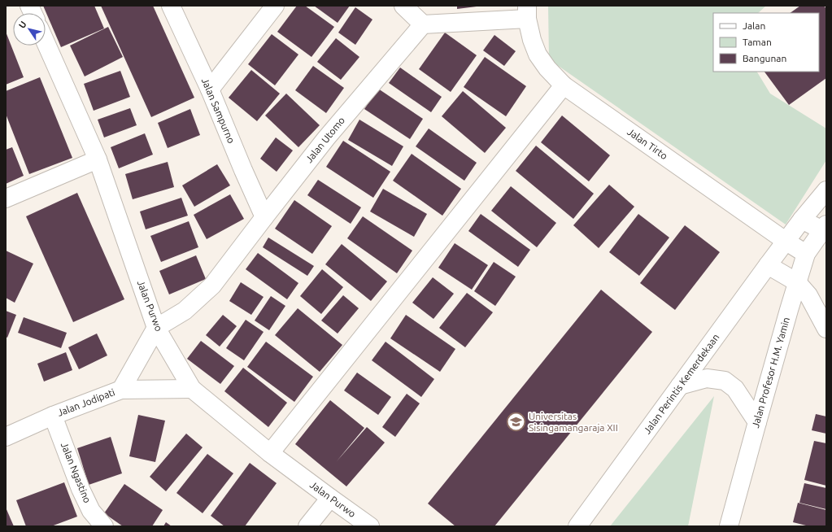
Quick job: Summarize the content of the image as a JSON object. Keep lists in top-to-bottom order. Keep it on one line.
{"streets":{"street":["Jalan Sampurno","Jalan Utomo","Jalan Tirto","Jalan Purwo","Jalan Profesor H.M. Yamin","Jalan Perintis Kemerdekaan","Jalan Jodipati","Jalan Ngastino"]},"crossings":[["Jalan Sampurno","Jalan Utomo"],["Jalan Utomo","Jalan Purwo"],["Jalan Tirto","Jalan Profesor H.M. Yamin"],["Jalan Tirto","Jalan Perintis Kemerdekaan"],["Jalan Purwo","Jalan Jodipati"],["Jalan Jodipati","Jalan Ngastino"]],"places":{"school or university":["Universitas Sisingamangaraja XII"]},"legend":["Jalan","Taman","Bangunan"],"north":"top left"}
